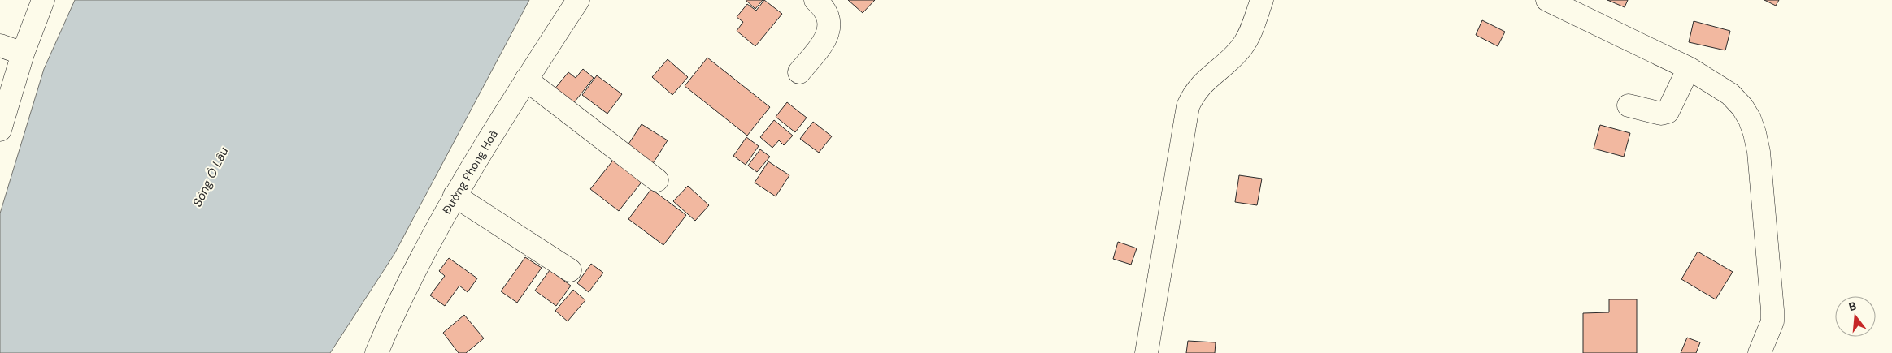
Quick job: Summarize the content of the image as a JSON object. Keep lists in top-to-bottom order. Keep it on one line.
{"streets":{"street":["Đường Phong Hoà"]},"water":["Sông Ô Lâu"],"north":"top"}
